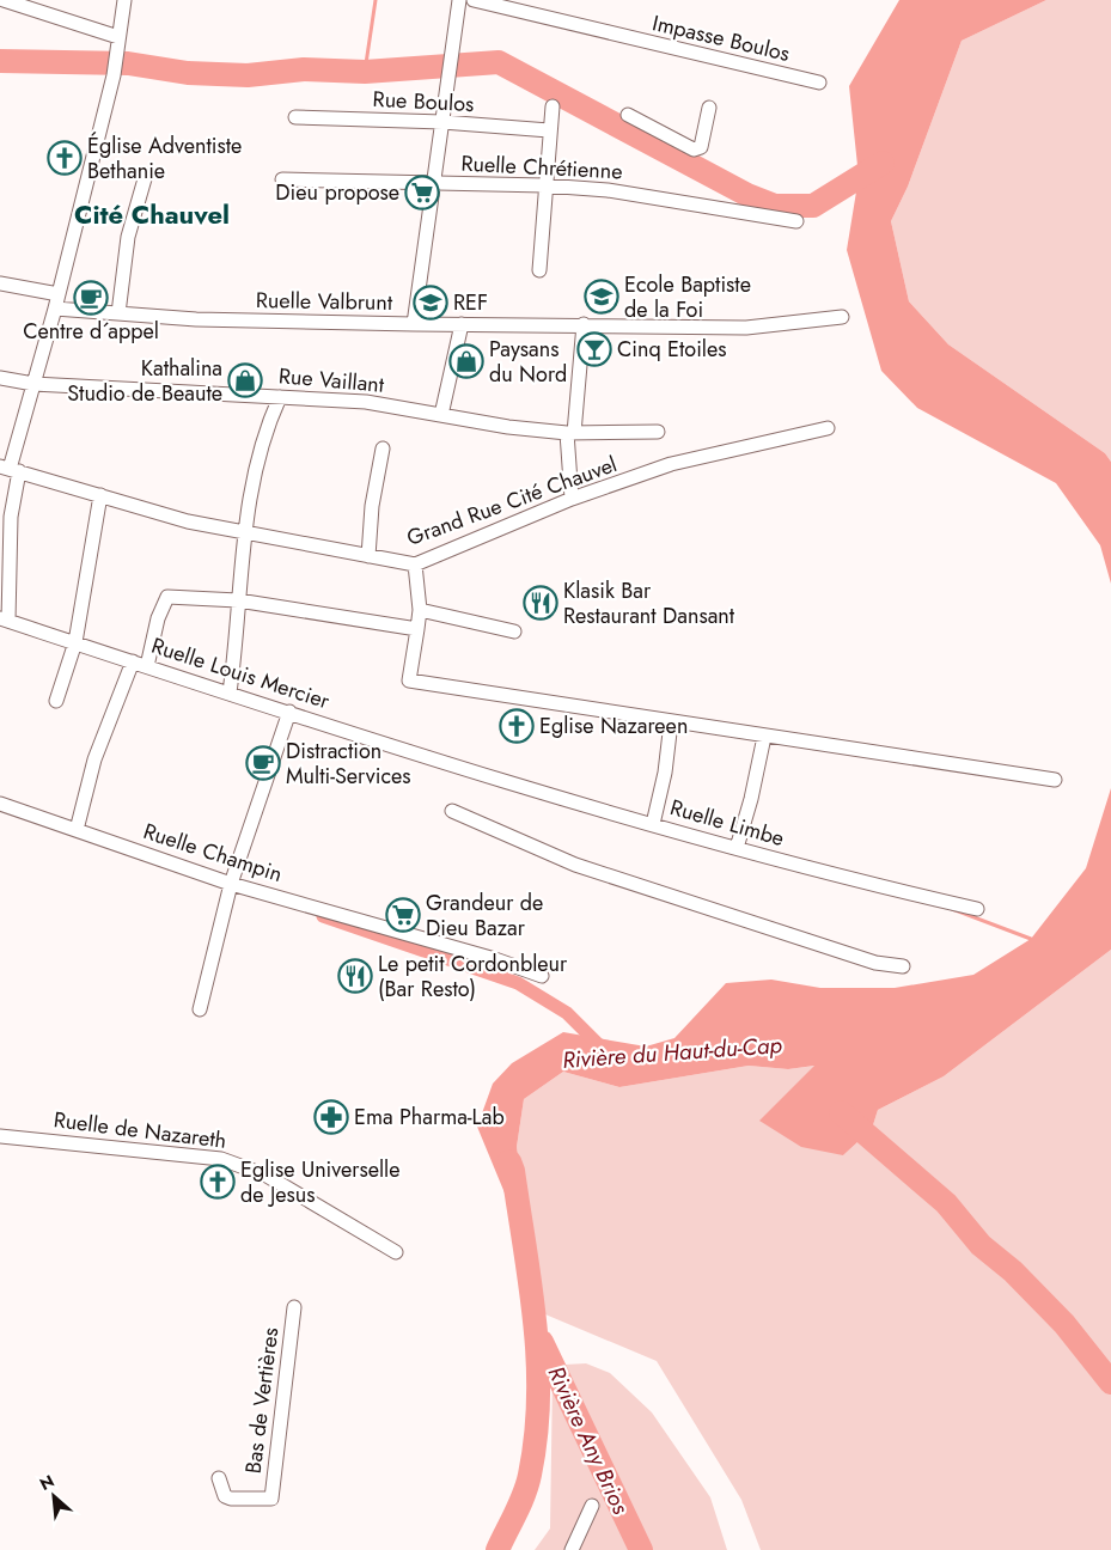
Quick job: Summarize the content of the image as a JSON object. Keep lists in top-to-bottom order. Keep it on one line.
{"streets":{"street":["Impasse Boulos","Rue Boulos","Ruelle Chrétienne","Ruelle Valbrunt","Rue Vaillant","Grand Rue Cité Chauvel","Ruelle Louis Mercier","Ruelle Limbe","Ruelle Champin","Ruelle de Nazareth","Bas de Vertières"]},"crossings":[["Ruelle Louis Mercier","Ruelle Limbe"]],"districts":["Cité Chauvel"],"water":["Rivière du Haut-du-Cap","Rivière Any Brios"],"places":{"church":["Église Adventiste Bethanie","Eglise Nazareen","Eglise Universelle de Jesus"],"supermarket":["Dieu propose","Grandeur de Dieu Bazar"],"school or university":["Ecole Baptiste de la Foi","REF"],"cafe":["Centre d´appel","Distraction Multi-Services"],"bar":["Cinq Etoiles"],"shop":["Paysans du Nord","Kathalina Studio de Beaute"],"restaurant":["Klasik Bar Restaurant Dansant","Le petit Cordonbleur (Bar Resto)"],"pharmacy":["Ema Pharma-Lab"]},"north":"top left"}
